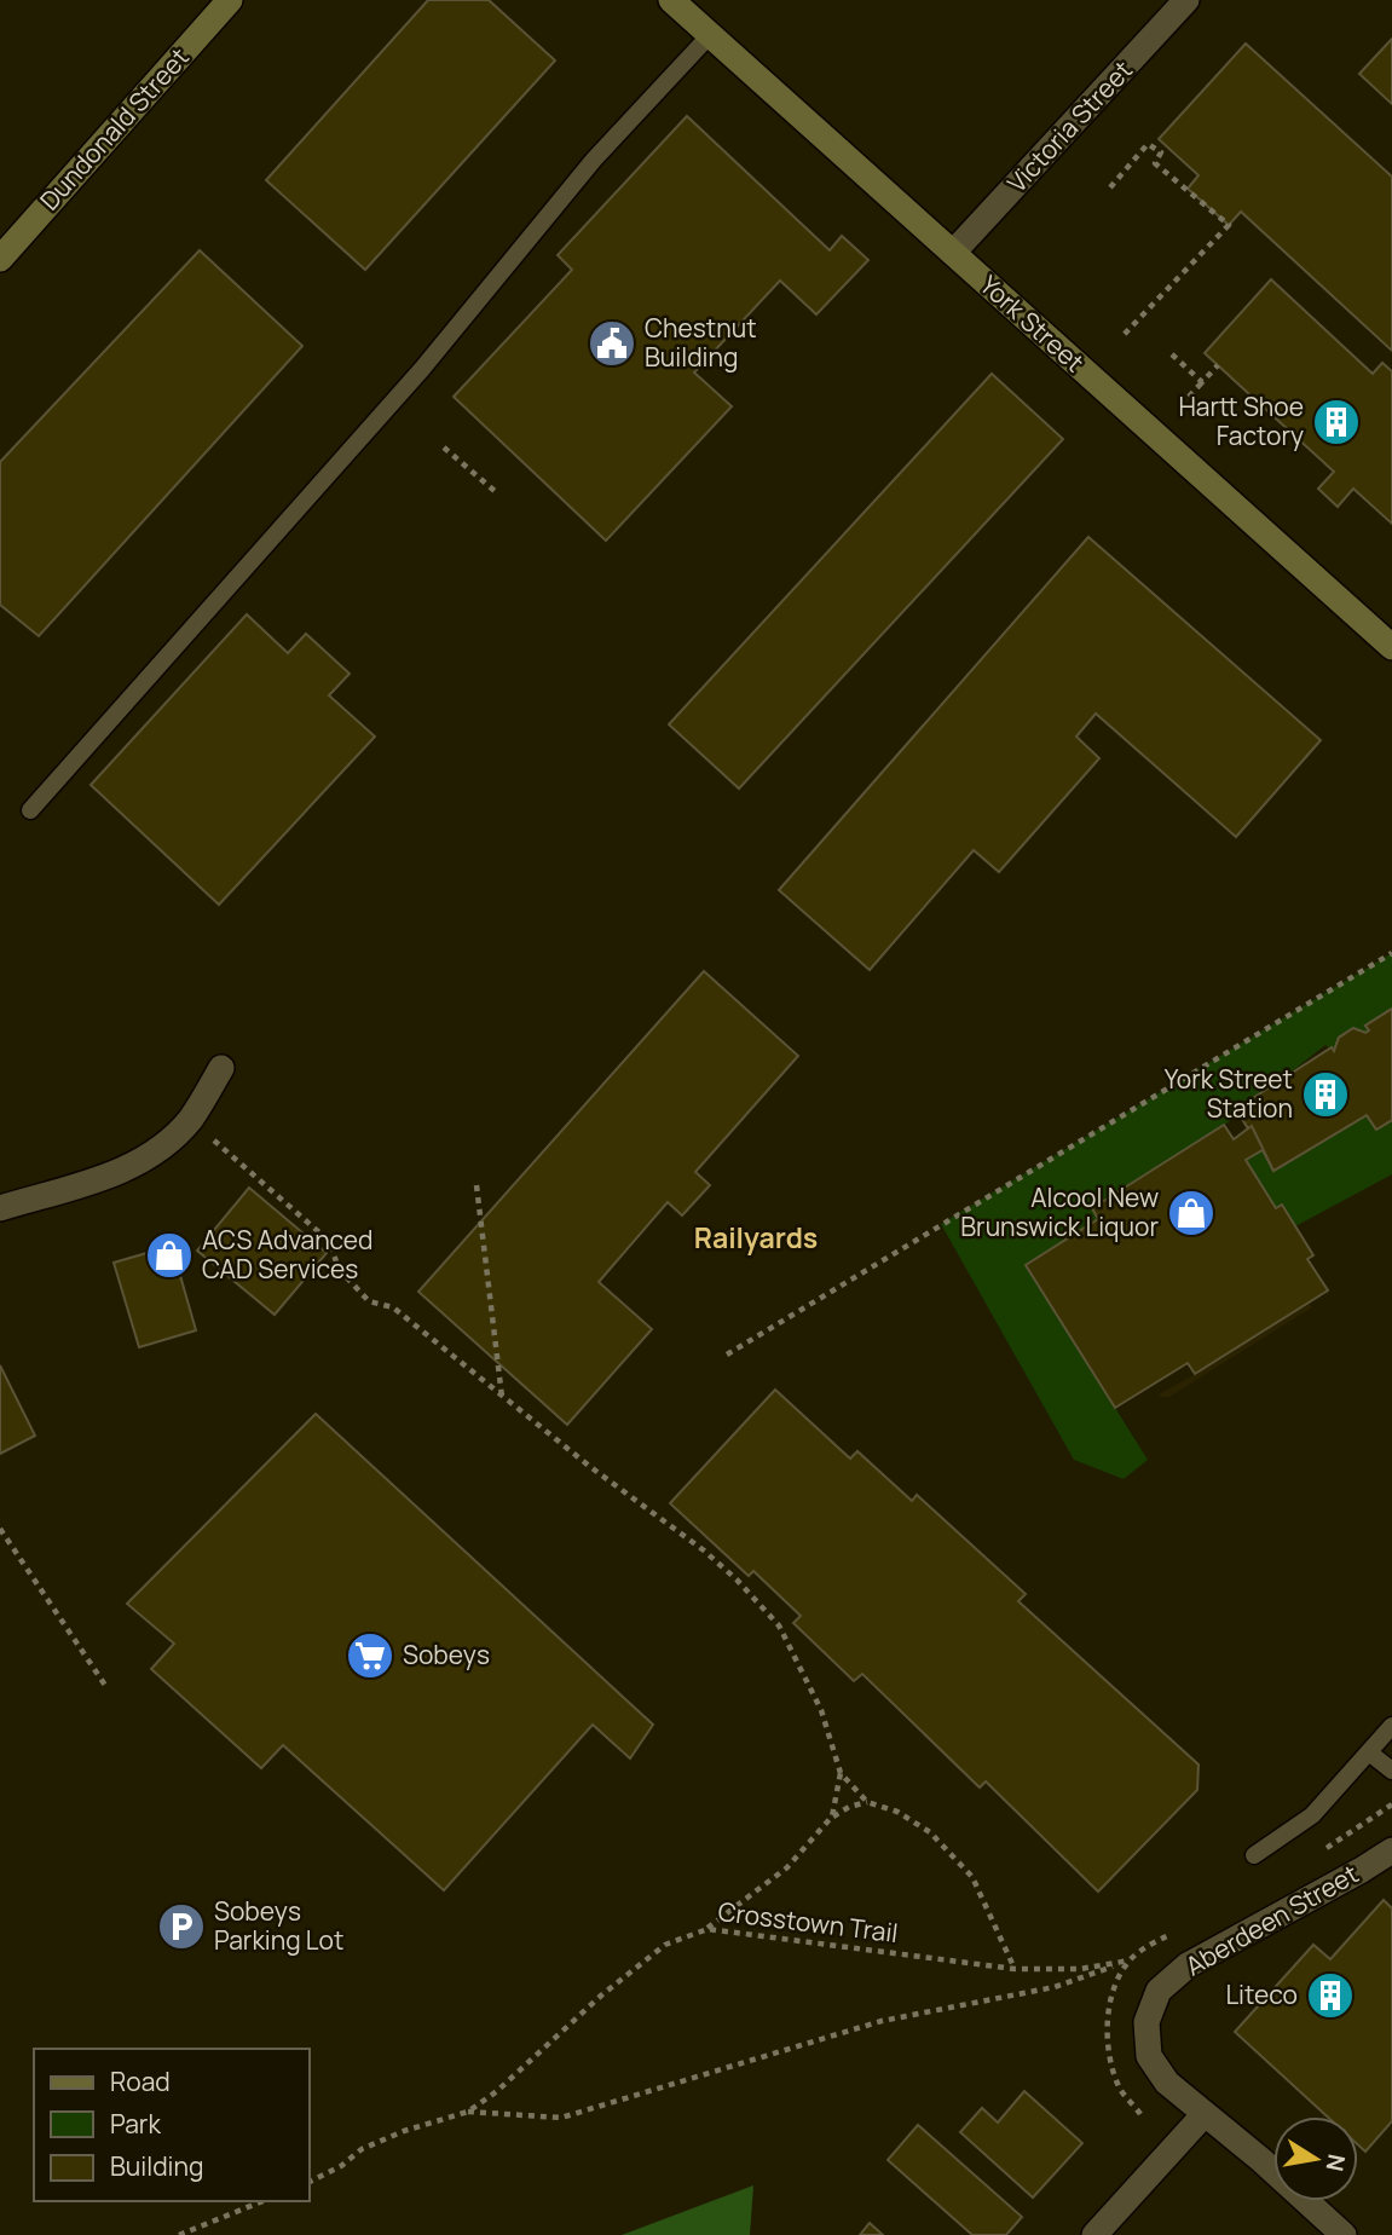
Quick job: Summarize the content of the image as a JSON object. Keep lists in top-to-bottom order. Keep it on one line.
{"streets":{"street":["Victoria Street","Dundonald Street","York Street","Aberdeen Street"],"path":["Crosstown Trail"]},"crossings":[["Victoria Street","York Street"]],"districts":["Railyards"],"places":{"public building":["Chestnut Building"],"building":["Hartt Shoe Factory","York Street Station","Liteco"],"shop":["Alcool New Brunswick Liquor","ACS Advanced CAD Services"],"supermarket":["Sobeys"],"parking":["Sobeys Parking Lot"]},"legend":["Road","Park","Building"],"north":"right"}
